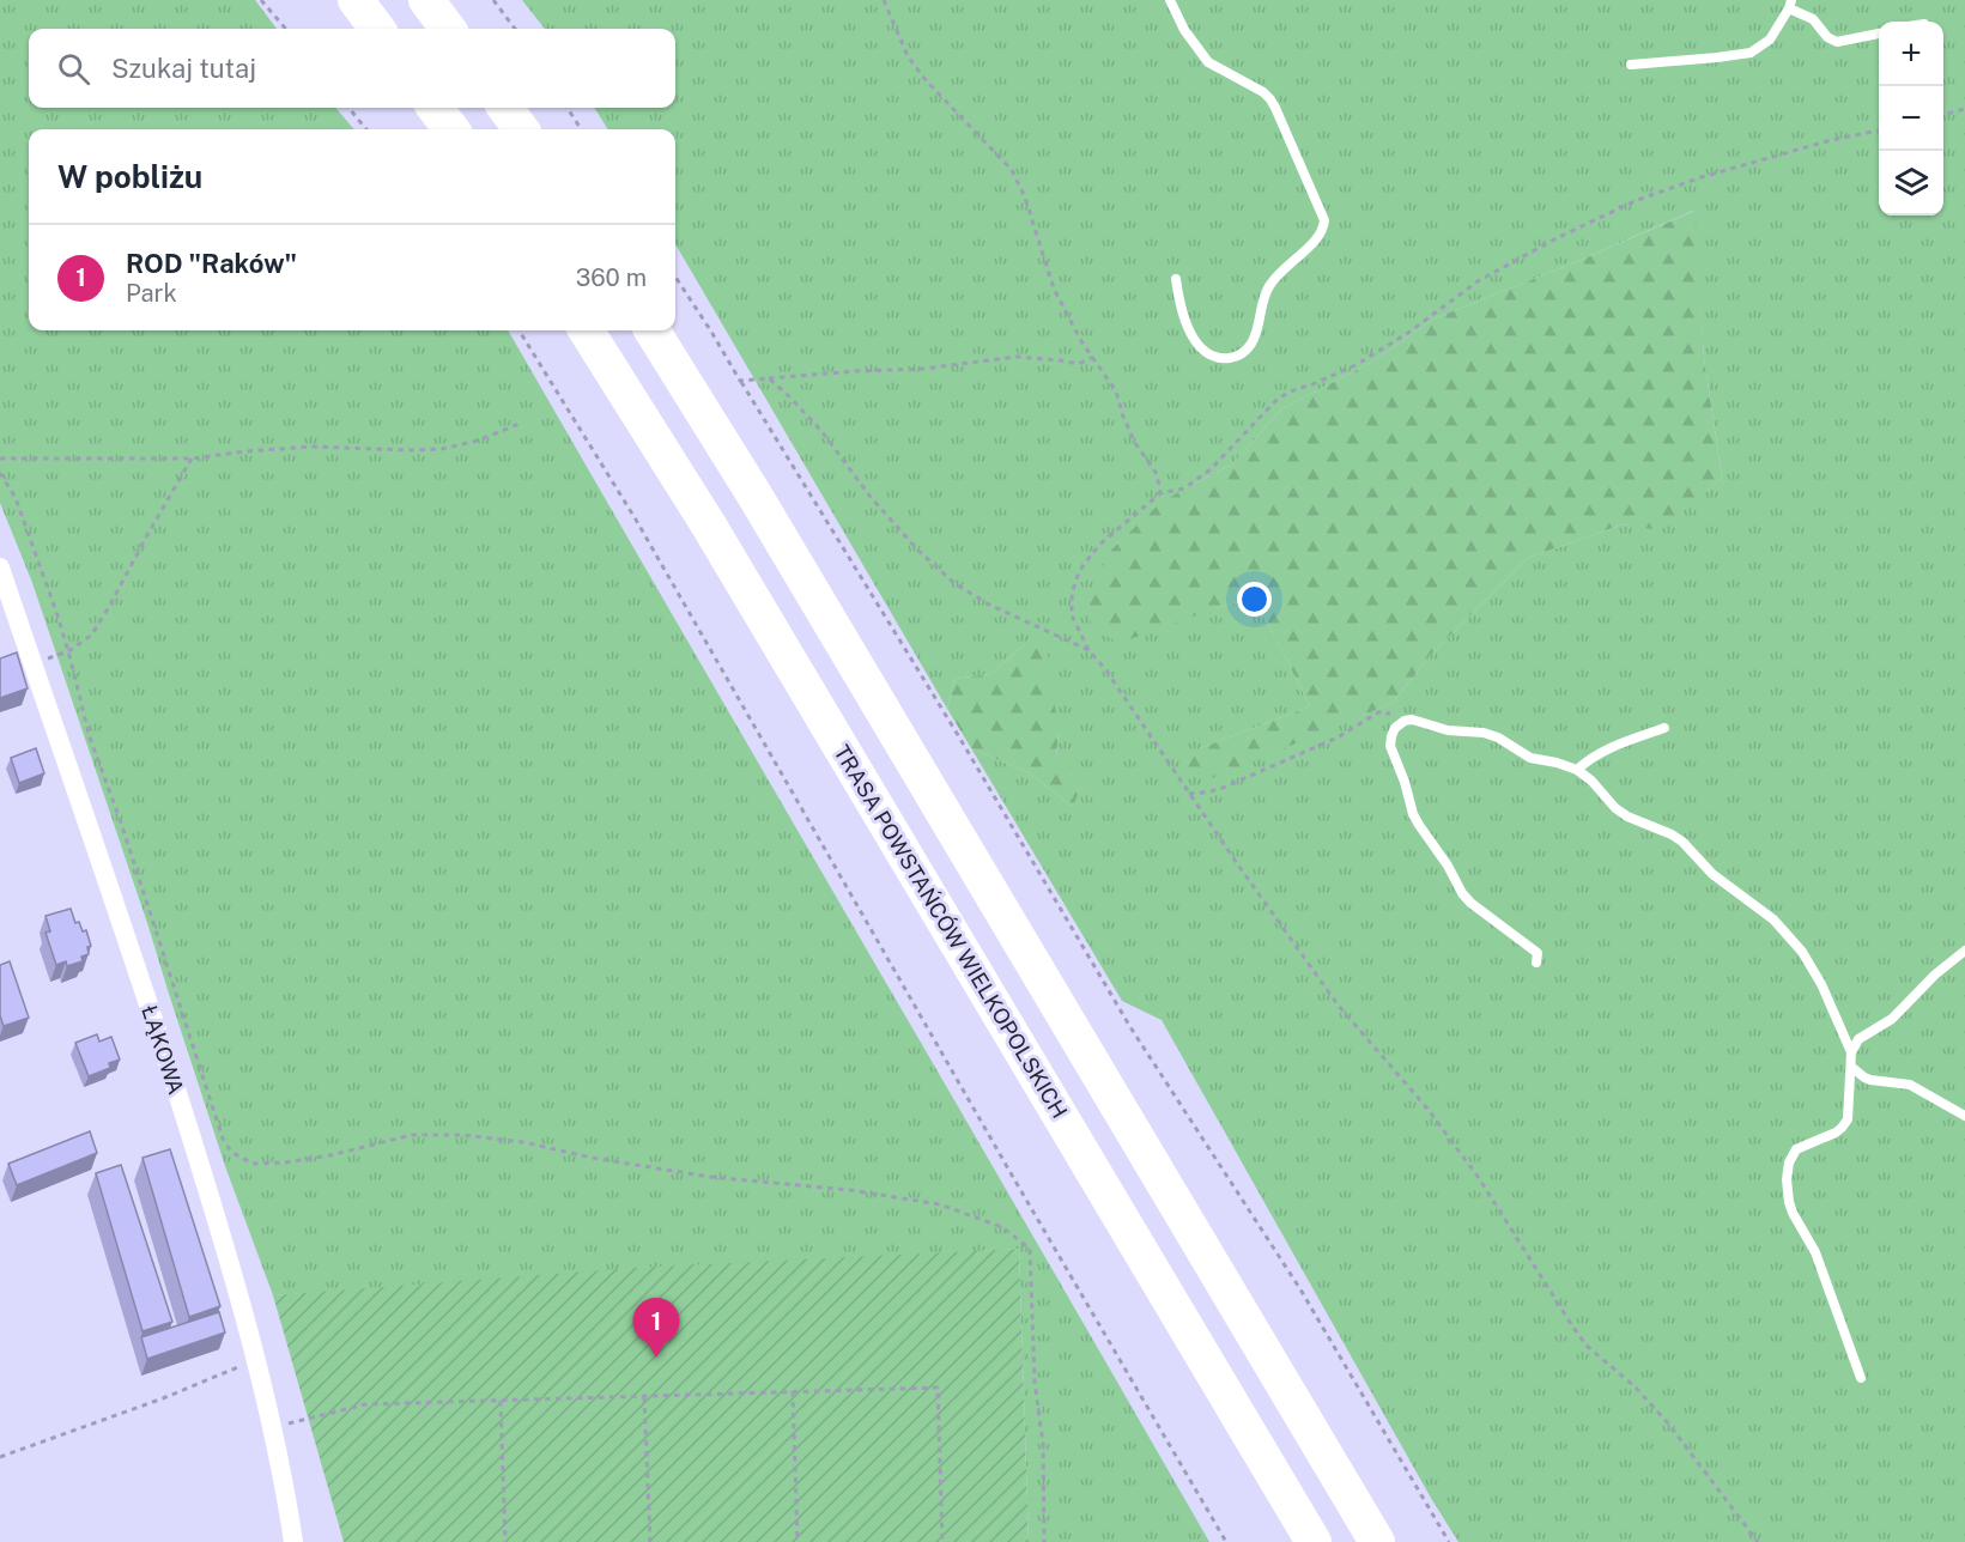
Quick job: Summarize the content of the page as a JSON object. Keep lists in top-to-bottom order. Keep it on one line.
{"streets":{"highway":["TRASA POWSTAŃCÓW WIELKOPOLSKICH"],"street":["ŁĄKOWA"]},"page":{"map_buttons":["+","−"],"search":"Szukaj tutaj","heading":"W pobliżu","list":[{"mark":"1","name":"ROD \"Raków\"","note":"Park","value":"360 m"}],"pins":"1"}}
